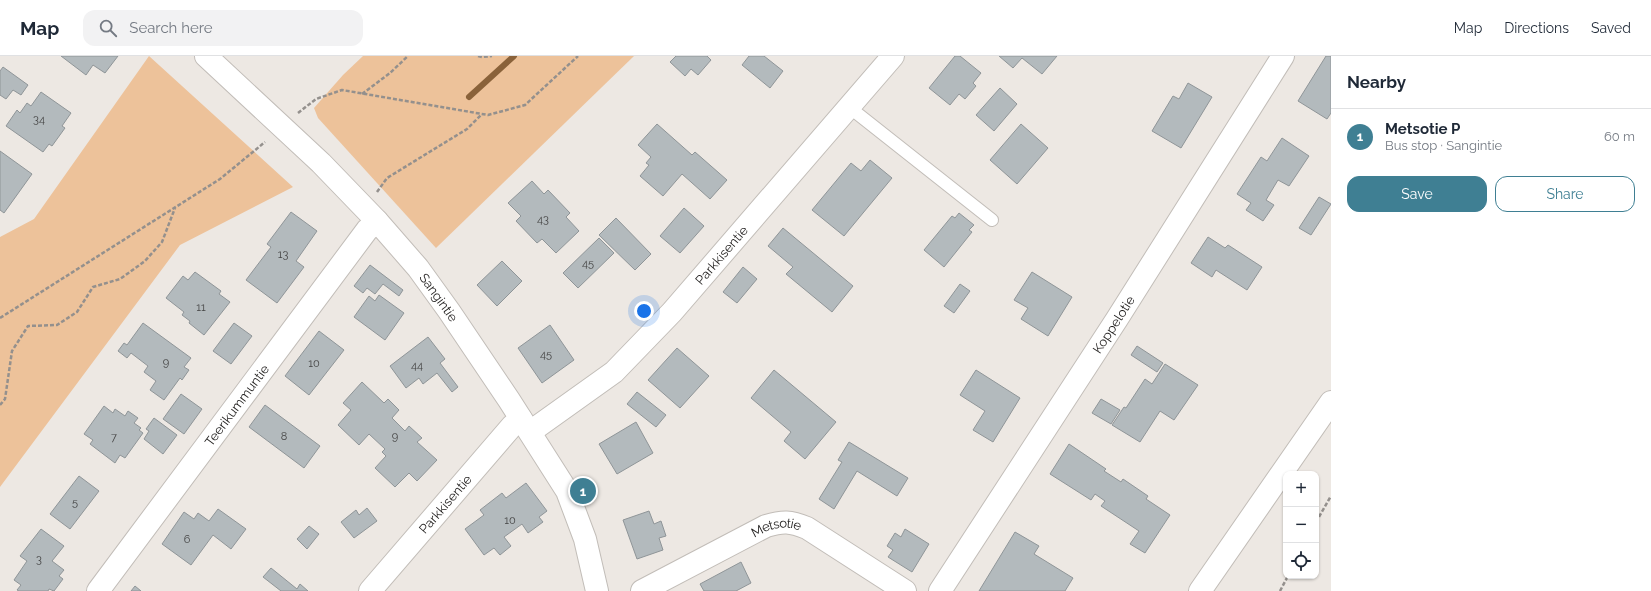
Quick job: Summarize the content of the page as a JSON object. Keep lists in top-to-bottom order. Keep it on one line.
{"streets":{"street":["Parkkisentie","Sangintie","Koppelotie","Teerikummuntie","Metsotie"]},"crossings":[["Parkkisentie","Sangintie"],["Sangintie","Teerikummuntie"]],"house_numbers":["34","43","13","45","11","45","9","10","44","8","9","7","5","10","6","3"],"page":{"header":"Map","search":"Search here","nav":["Map","Directions","Saved"],"heading":"Nearby","list":[{"mark":"1","name":"Metsotie P","note":"Bus stop · Sangintie","value":"60 m"}],"buttons":["Save","Share"],"map_buttons":["+","−"],"pins":"1"}}
